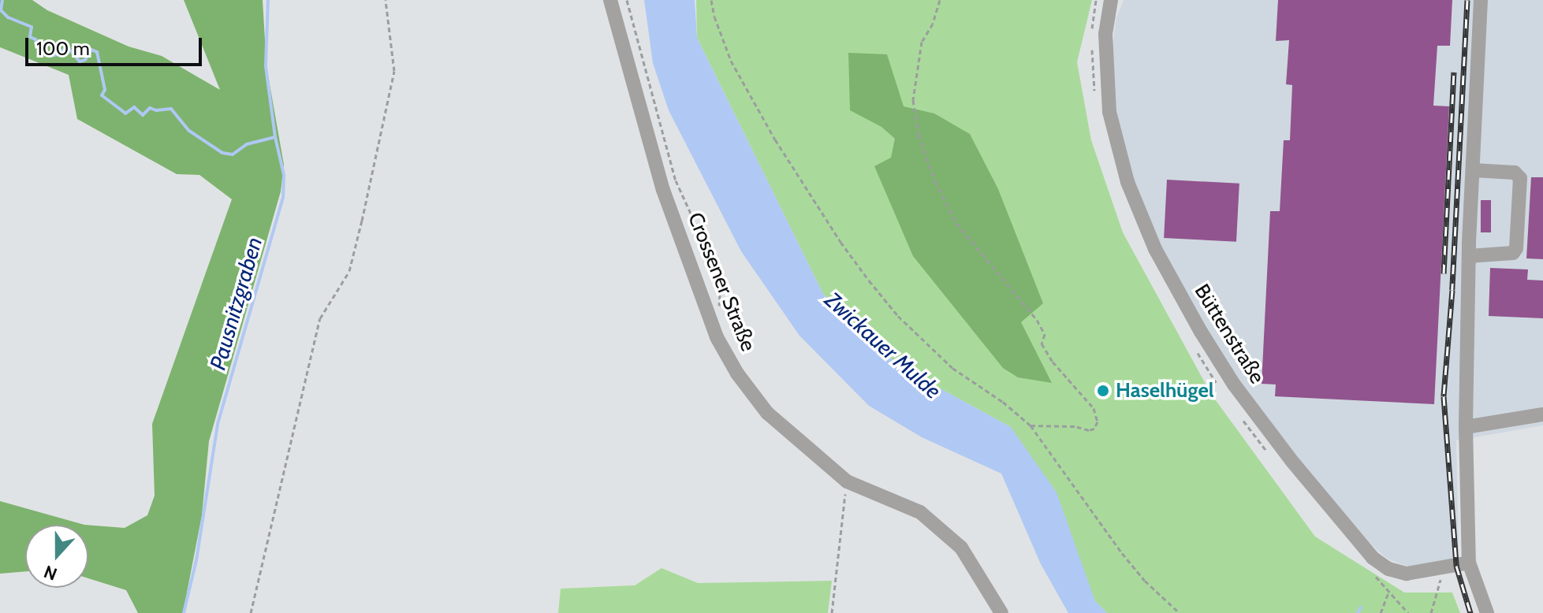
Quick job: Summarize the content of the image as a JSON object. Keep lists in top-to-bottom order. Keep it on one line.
{"streets":{"street":["Crossener Straße","Büttenstraße"]},"water":["Pausnitzgraben","Zwickauer Mulde"],"places":["Haselhügel"],"scale_bar":"100 m","north":"bottom"}
